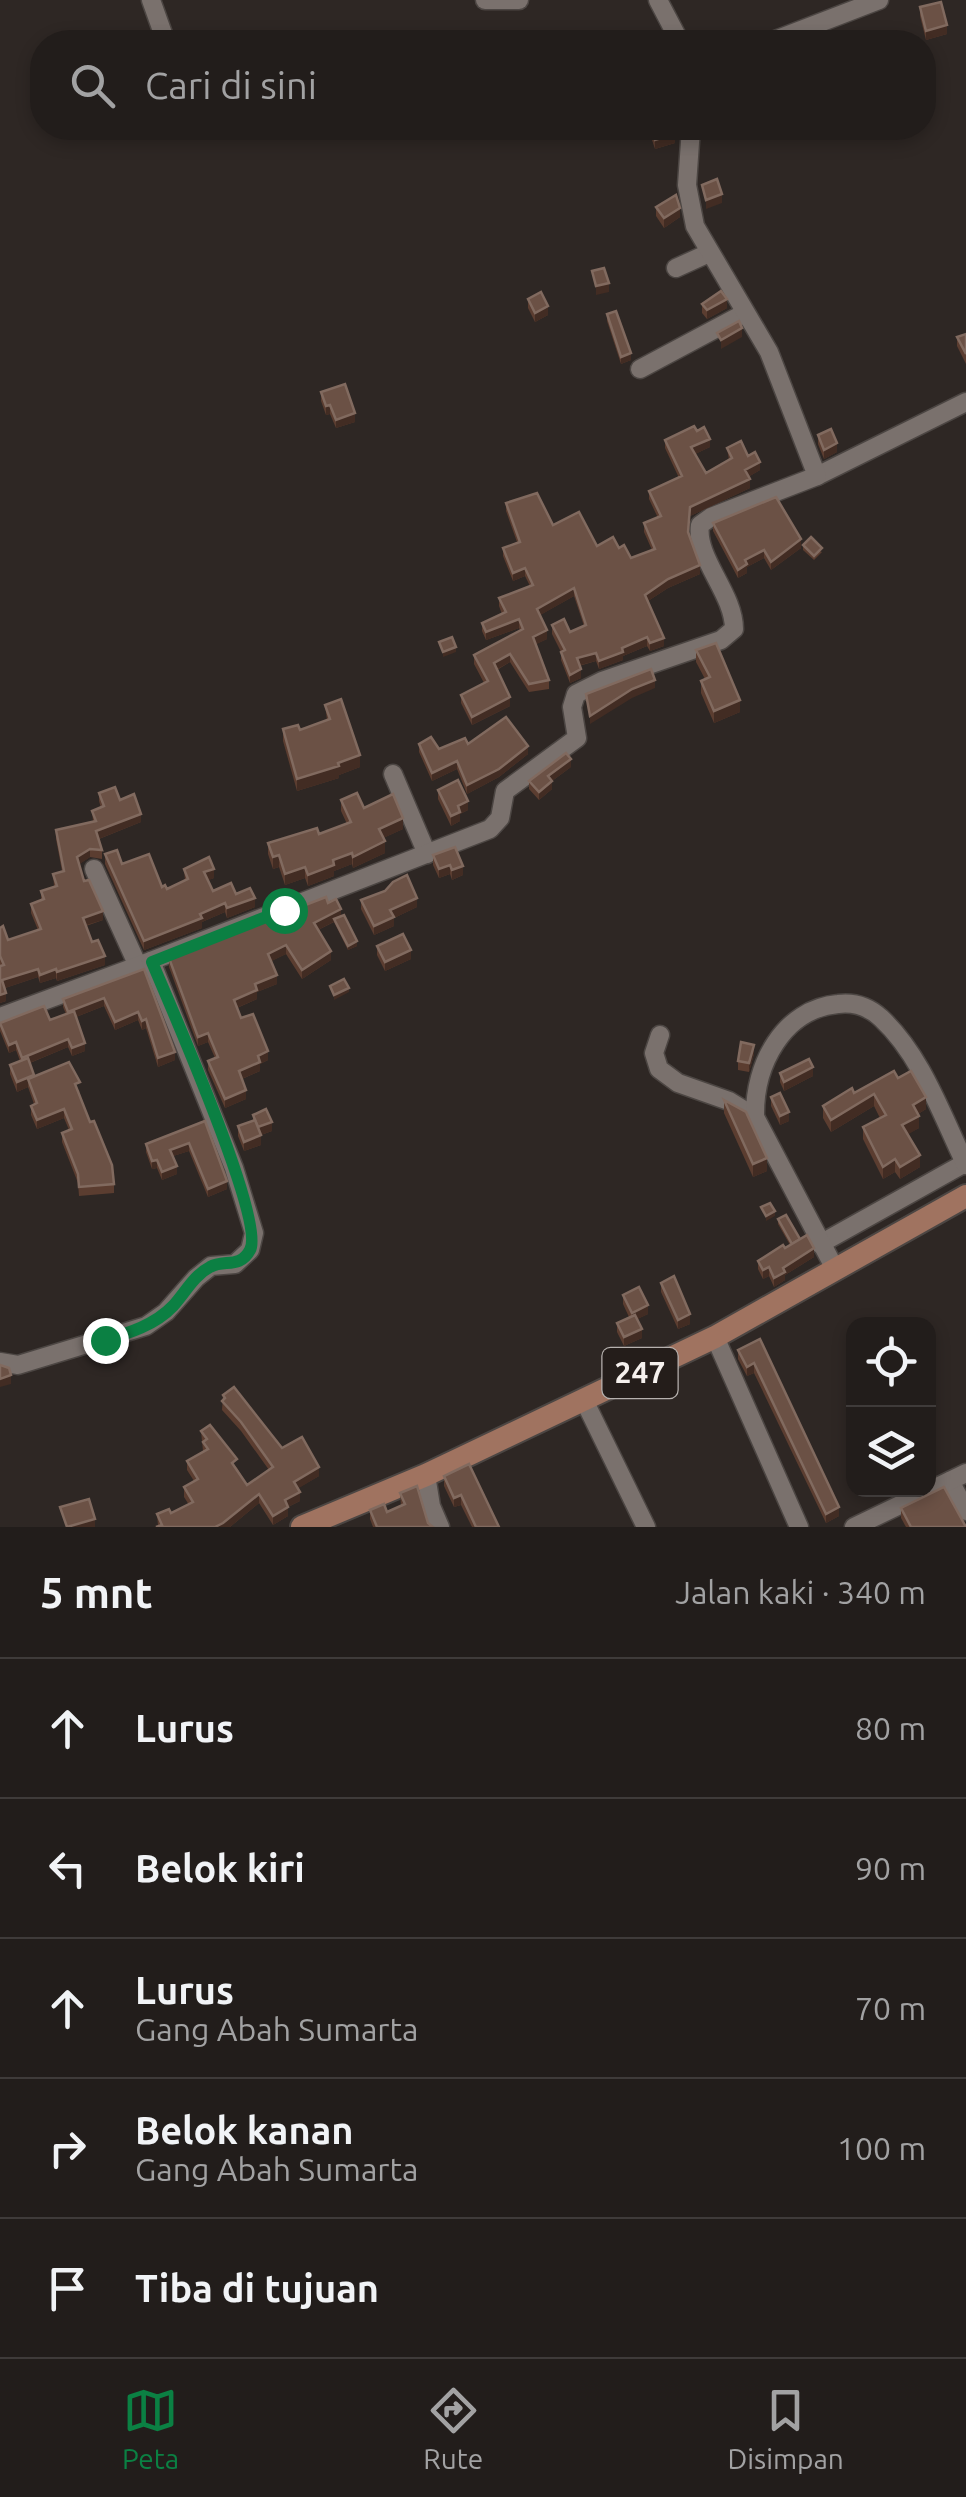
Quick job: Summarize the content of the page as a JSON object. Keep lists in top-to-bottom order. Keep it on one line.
{"streets":{"main road":["247"]},"page":{"search":"Cari di sini","heading":["5 mnt","Jalan kaki · 340 m"],"list":[["Lurus","80 m"],["Belok kiri","90 m"],["Lurus","Gang Abah Sumarta","70 m"],["Belok kanan","Gang Abah Sumarta","100 m"],"Tiba di tujuan"],"nav":["Peta","Rute","Disimpan"]}}
